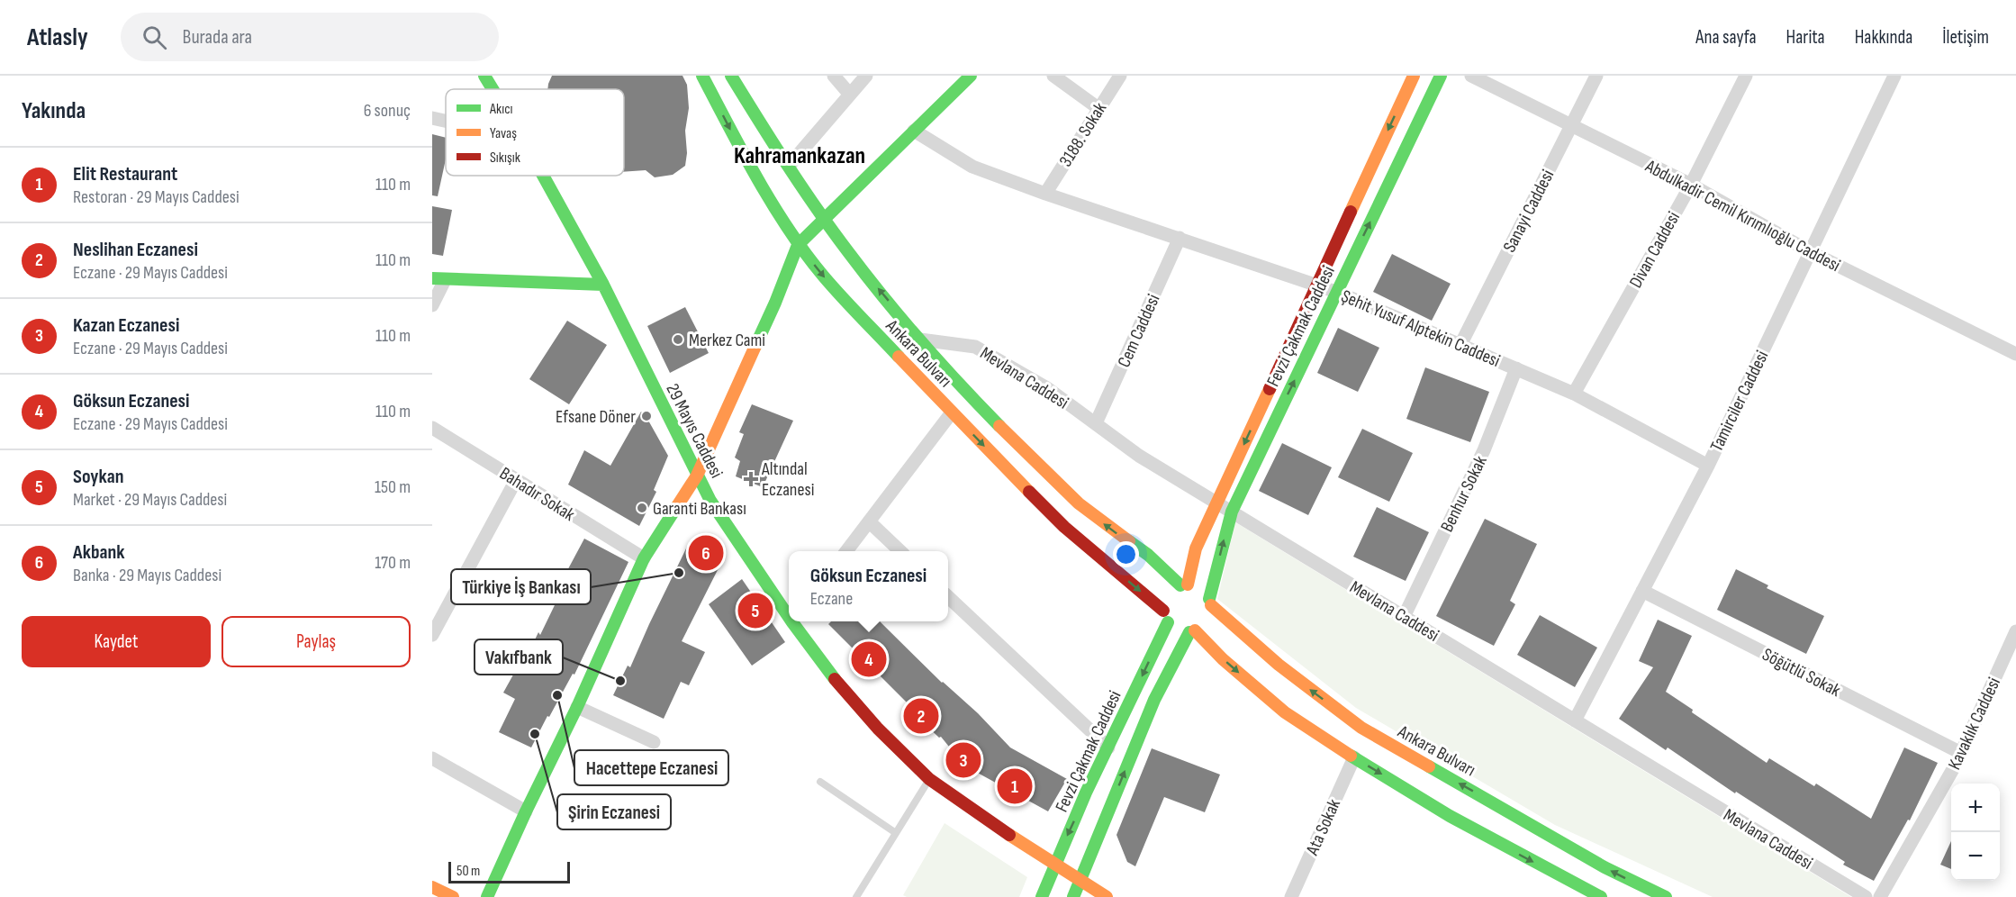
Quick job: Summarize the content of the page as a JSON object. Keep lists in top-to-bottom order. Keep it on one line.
{"streets":{"main road":["Fevzi Çakmak Caddesi","Ankara Bulvarı","29 Mayıs Caddesi"],"street":["3188. Sokak","Sanayi Caddesi","Abdulkadir Cemil Kırımlıoğlu Caddesi","Divan Caddesi","Şehit Yusuf Alptekin Caddesi","Cem Caddesi","Mevlana Caddesi","Tamirciler Caddesi","Bahadır Sokak","Benhur Sokak","Söğütlü Sokak","Kavaklık Caddesi","Ata Sokak"]},"crossings":[["3188. Sokak","Şehit Yusuf Alptekin Caddesi"],["Sanayi Caddesi","Abdulkadir Cemil Kırımlıoğlu Caddesi"],["Sanayi Caddesi","Şehit Yusuf Alptekin Caddesi"],["Abdulkadir Cemil Kırımlıoğlu Caddesi","Divan Caddesi"],["Abdulkadir Cemil Kırımlıoğlu Caddesi","Tamirciler Caddesi"],["Divan Caddesi","Şehit Yusuf Alptekin Caddesi"],["Fevzi Çakmak Caddesi","Şehit Yusuf Alptekin Caddesi"],["Fevzi Çakmak Caddesi","Ankara Bulvarı"],["Fevzi Çakmak Caddesi","Mevlana Caddesi"],["Fevzi Çakmak Caddesi","29 Mayıs Caddesi"],["Şehit Yusuf Alptekin Caddesi","Cem Caddesi"],["Şehit Yusuf Alptekin Caddesi","Tamirciler Caddesi"],["Şehit Yusuf Alptekin Caddesi","Benhur Sokak"],["Cem Caddesi","Mevlana Caddesi"],["Ankara Bulvarı","Mevlana Caddesi"],["Mevlana Caddesi","Tamirciler Caddesi"],["Mevlana Caddesi","Benhur Sokak"],["Tamirciler Caddesi","Söğütlü Sokak"],["Söğütlü Sokak","Kavaklık Caddesi"]],"districts":["Kahramankazan"],"places":{"other":["Merkez Cami","Efsane Döner","Garanti Bankası","Türkiye İş Bankası","Vakıfbank","Hacettepe Eczanesi","Şirin Eczanesi"],"health":["Altındal Eczanesi"]},"legend":["Akıcı","Yavaş","Sıkışık"],"scale_bar":"50 m","page":{"header":"Atlasly","search":"Burada ara","nav":["Ana sayfa","Harita","Hakkında","İletişim"],"heading":["Yakında","6 sonuç"],"list":[{"mark":"1","name":"Elit Restaurant","note":"Restoran · 29 Mayıs Caddesi","value":"110 m"},{"mark":"2","name":"Neslihan Eczanesi","note":"Eczane · 29 Mayıs Caddesi","value":"110 m"},{"mark":"3","name":"Kazan Eczanesi","note":"Eczane · 29 Mayıs Caddesi","value":"110 m"},{"mark":"4","name":"Göksun Eczanesi","note":"Eczane · 29 Mayıs Caddesi","value":"110 m"},{"mark":"5","name":"Soykan","note":"Market · 29 Mayıs Caddesi","value":"150 m"},{"mark":"6","name":"Akbank","note":"Banka · 29 Mayıs Caddesi","value":"170 m"}],"pins":["6","5","4","2","3","1"],"popup":["Göksun Eczanesi","Eczane"],"buttons":["Kaydet","Paylaş"],"map_buttons":["+","−"],"scale":"50 m"}}
